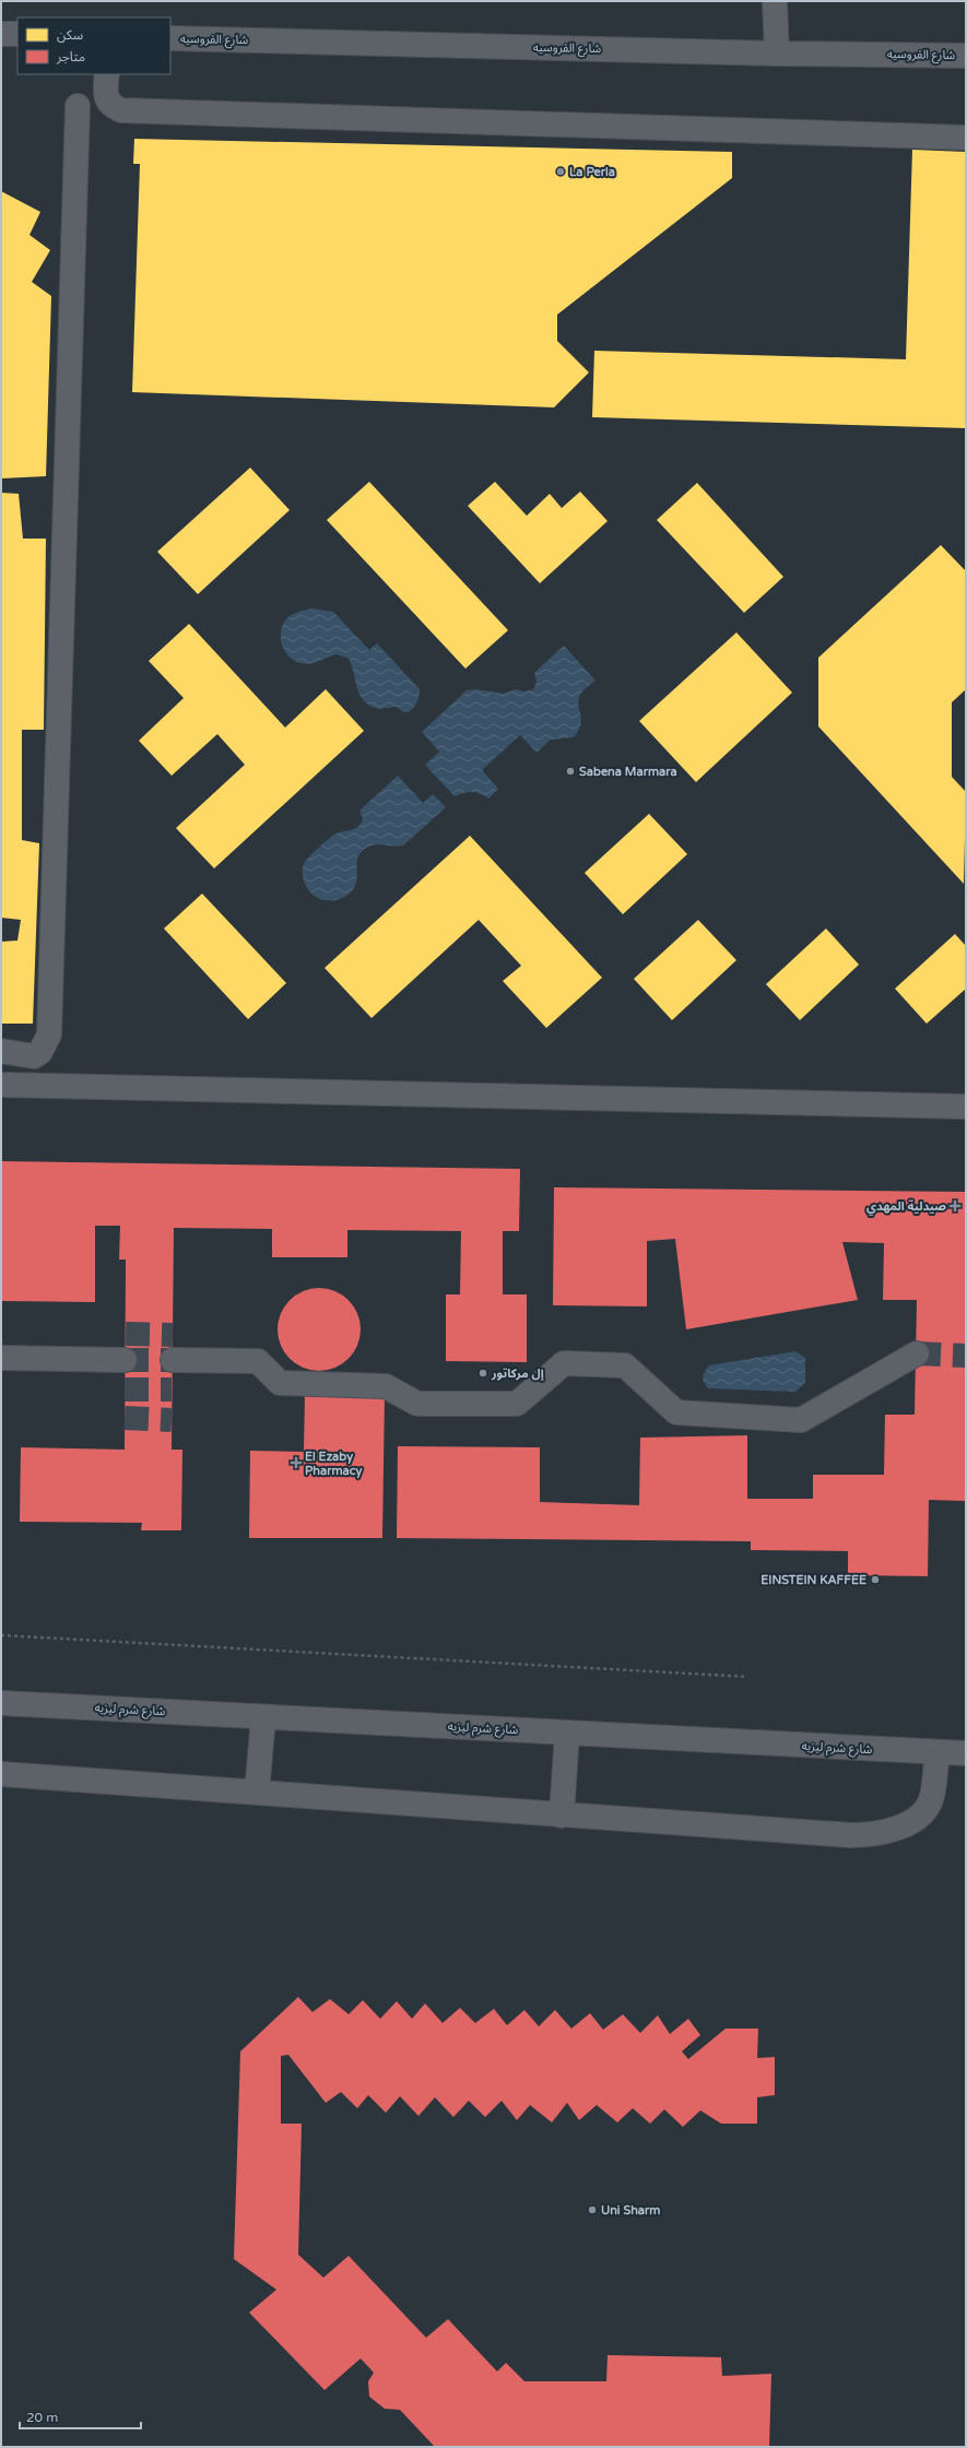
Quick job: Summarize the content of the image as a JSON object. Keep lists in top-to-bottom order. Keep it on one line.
{"streets":{"street":["شارع الفروسيه","شارع شرم ليزيه"]},"places":{"other":["La Perla","Sabena Marmara","إل مركاتور","EINSTEIN KAFFEE","Uni Sharm"],"health":["صيدلية المهدي","El Ezaby Pharmacy"]},"legend":["سكن","متاجر"],"scale_bar":"20 m"}
